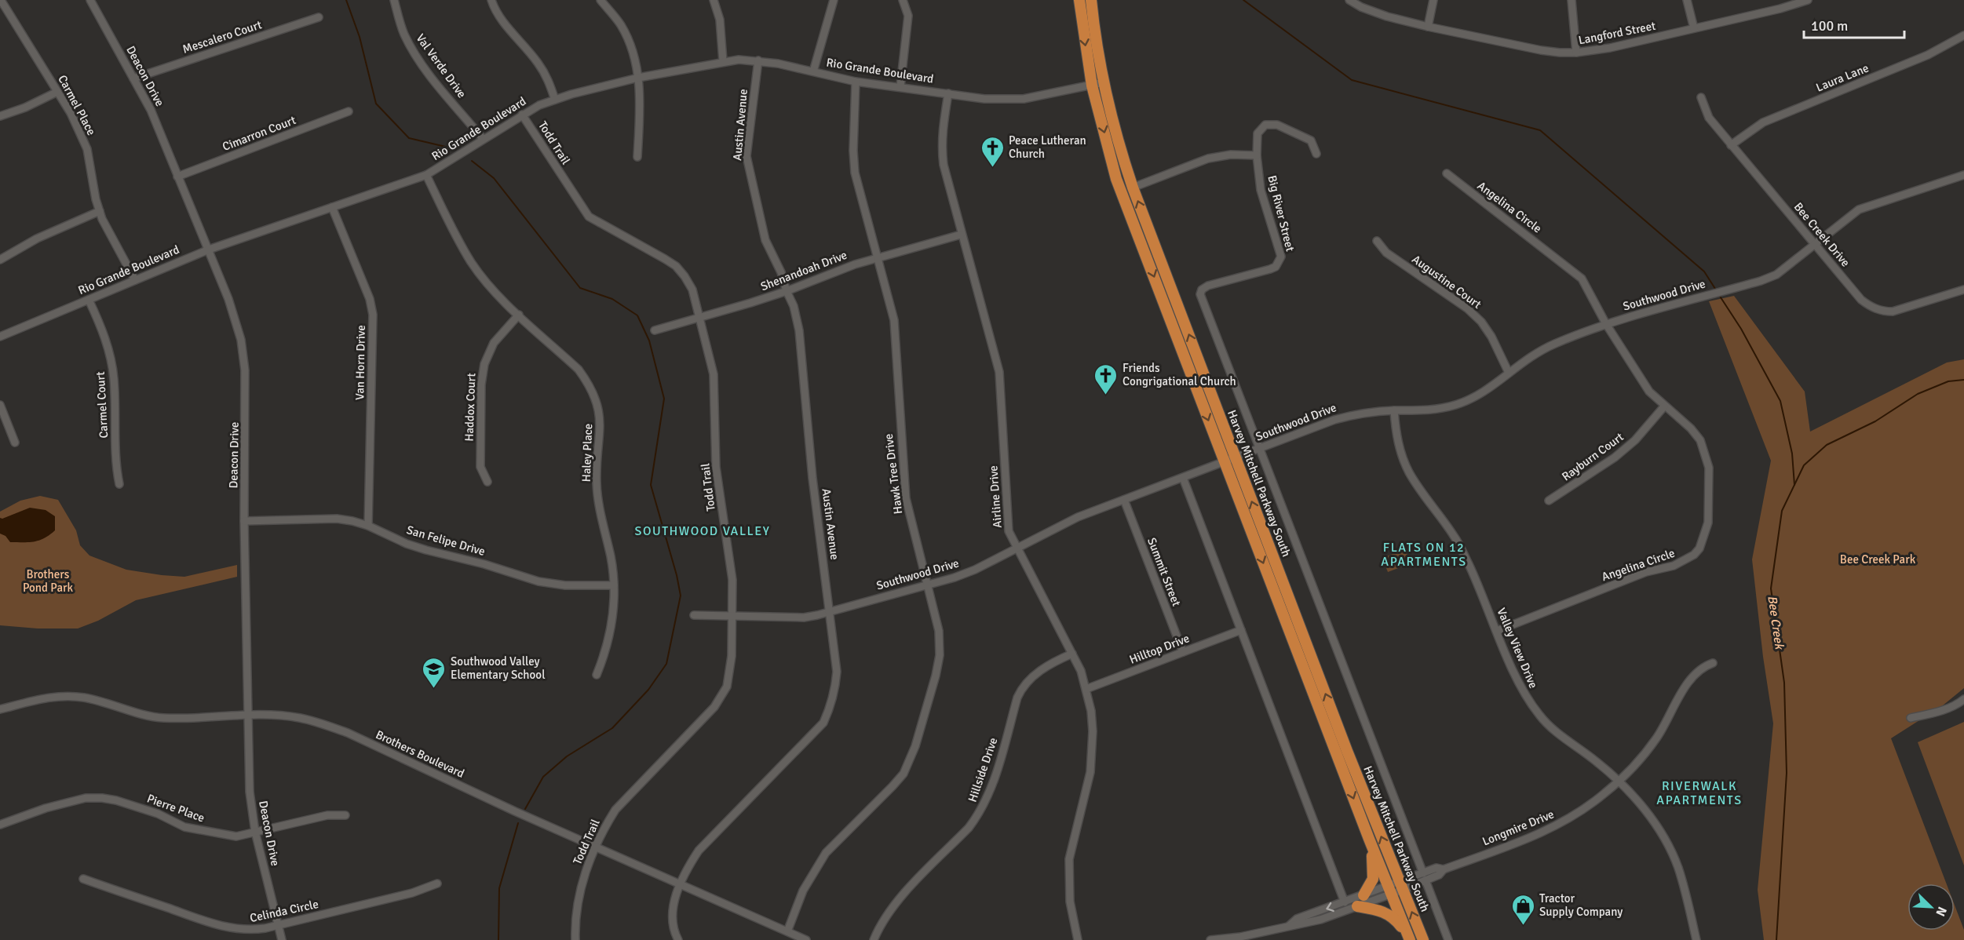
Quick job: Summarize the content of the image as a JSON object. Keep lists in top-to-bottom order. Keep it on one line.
{"streets":{"highway":["Harvey Mitchell Parkway South"],"street":["Langford Street","Mescalero Court","Val Verde Drive","Rio Grande Boulevard","Deacon Drive","Laura Lane","Carmel Place","Austin Avenue","Cimarron Court","Todd Trail","Angelina Circle","Big River Street","Bee Creek Drive","Shenandoah Drive","Augustine Court","Southwood Drive","Van Horn Drive","Carmel Court","Haddox Court","Haley Place","Rayburn Court","Hawk Tree Drive","Airline Drive","San Felipe Drive","Summit Street","Valley View Drive","Hilltop Drive","Brothers Boulevard","Hillside Drive","Pierre Place","Longmire Drive","Celinda Circle"]},"crossings":[["Mescalero Court","Deacon Drive"],["Val Verde Drive","Rio Grande Boulevard"],["Rio Grande Boulevard","Deacon Drive"],["Rio Grande Boulevard","Carmel Place"],["Rio Grande Boulevard","Austin Avenue"],["Rio Grande Boulevard","Todd Trail"],["Rio Grande Boulevard","Van Horn Drive"],["Rio Grande Boulevard","Carmel Court"],["Rio Grande Boulevard","Haley Place"],["Rio Grande Boulevard","Hawk Tree Drive"],["Rio Grande Boulevard","Harvey Mitchell Parkway South"],["Rio Grande Boulevard","Airline Drive"],["Deacon Drive","Cimarron Court"],["Deacon Drive","San Felipe Drive"],["Deacon Drive","Brothers Boulevard"],["Deacon Drive","Pierre Place"],["Deacon Drive","Celinda Circle"],["Laura Lane","Bee Creek Drive"],["Austin Avenue","Shenandoah Drive"],["Austin Avenue","Southwood Drive"],["Austin Avenue","Brothers Boulevard"],["Todd Trail","Shenandoah Drive"],["Todd Trail","Southwood Drive"],["Todd Trail","Brothers Boulevard"],["Angelina Circle","Southwood Drive"],["Angelina Circle","Rayburn Court"],["Angelina Circle","Valley View Drive"],["Big River Street","Southwood Drive"],["Bee Creek Drive","Southwood Drive"],["Shenandoah Drive","Hawk Tree Drive"],["Shenandoah Drive","Airline Drive"],["Augustine Court","Southwood Drive"],["Southwood Drive","Hawk Tree Drive"],["Southwood Drive","Harvey Mitchell Parkway South"],["Southwood Drive","Airline Drive"],["Southwood Drive","Summit Street"],["Southwood Drive","Valley View Drive"],["Van Horn Drive","San Felipe Drive"],["Haddox Court","Haley Place"],["Haley Place","San Felipe Drive"],["Hawk Tree Drive","Brothers Boulevard"],["Harvey Mitchell Parkway South","Longmire Drive"],["Airline Drive","Hilltop Drive"],["Airline Drive","Hillside Drive"],["Summit Street","Hilltop Drive"],["Valley View Drive","Longmire Drive"]],"districts":["SOUTHWOOD VALLEY","FLATS ON 12 APARTMENTS","RIVERWALK APARTMENTS"],"water":["Bee Creek"],"parks":["Bee Creek Park","Brothers Pond Park"],"places":{"church":["Peace Lutheran Church","Friends Congrigational Church"],"school or university":["Southwood Valley Elementary School"],"shop":["Tractor Supply Company"]},"scale_bar":"100 m","north":"bottom right"}
